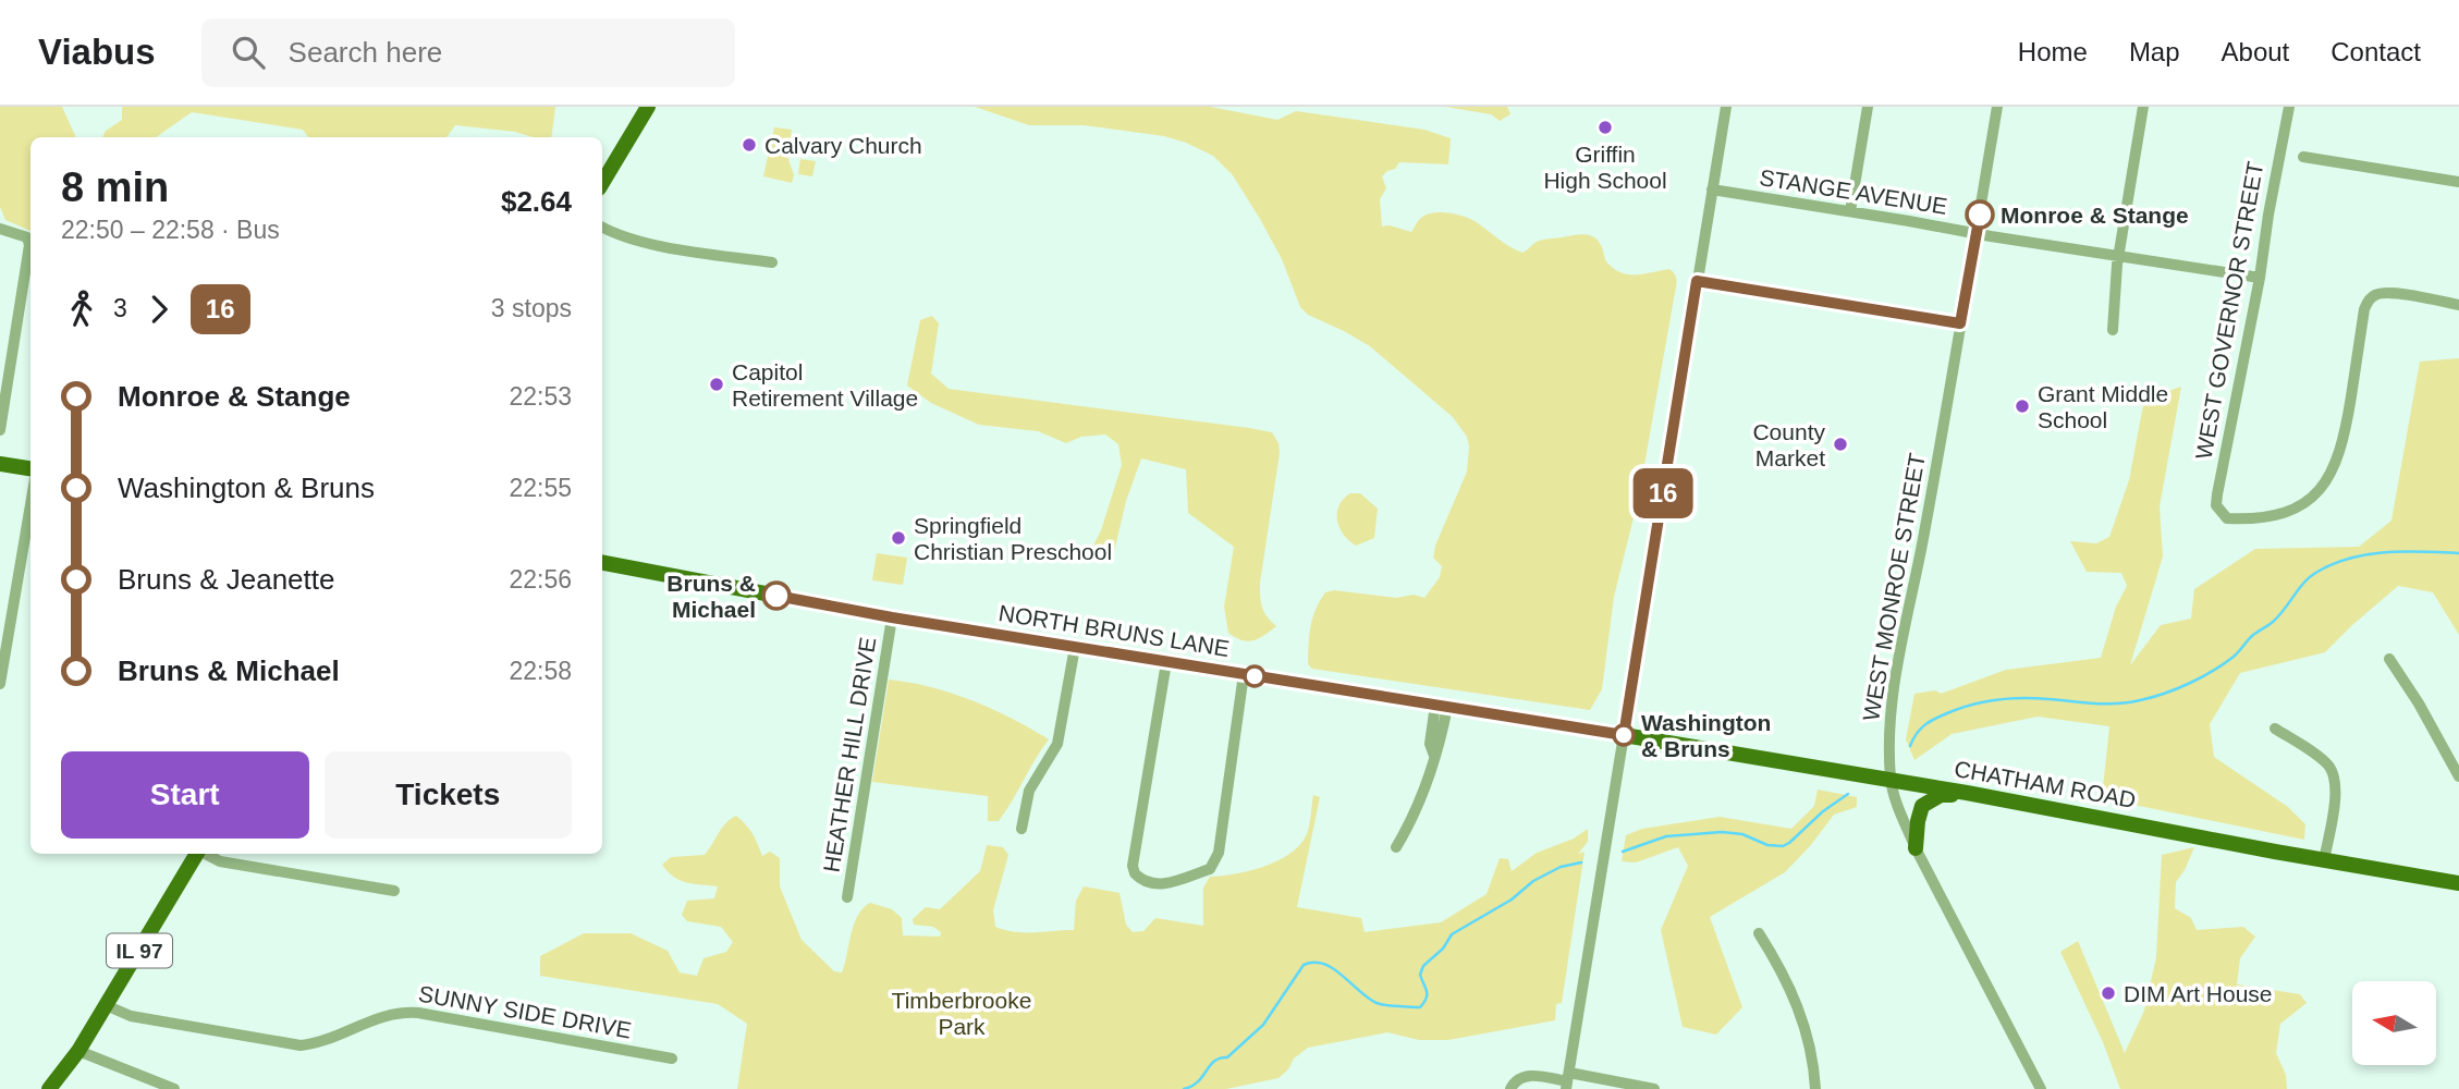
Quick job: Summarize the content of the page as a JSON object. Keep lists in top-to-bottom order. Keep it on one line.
{"streets":{"main road":["NORTH BRUNS LANE","CHATHAM ROAD","IL 97"],"street":["STANGE AVENUE","WEST GOVERNOR STREET","WEST MONROE STREET","HEATHER HILL DRIVE","SUNNY SIDE DRIVE"]},"crossings":[["STANGE AVENUE","WEST GOVERNOR STREET"],["STANGE AVENUE","WEST MONROE STREET"],["WEST MONROE STREET","CHATHAM ROAD"],["NORTH BRUNS LANE","HEATHER HILL DRIVE"],["NORTH BRUNS LANE","CHATHAM ROAD"],["IL 97","SUNNY SIDE DRIVE"]],"parks":["Timberbrooke Park"],"places":["Griffin High School","Calvary Church","Monroe & Stange","Capitol Retirement Village","Grant Middle School","County Market","Springfield Christian Preschool","Bruns & Michael","Washington & Bruns","DIM Art House"],"lines":["bus line 16"],"north":"left","page":{"header":"Viabus","search":"Search here","nav":["Home","Map","About","Contact"],"on_map":"16","heading":["8 min","22:50 – 22:58 · Bus","$2.64"],"legs":["3","16","3 stops"],"list":[{"name":"Monroe & Stange","value":"22:53"},{"name":"Washington & Bruns","value":"22:55"},{"name":"Bruns & Jeanette","value":"22:56"},{"name":"Bruns & Michael","value":"22:58"}],"buttons":["Start","Tickets"]}}
